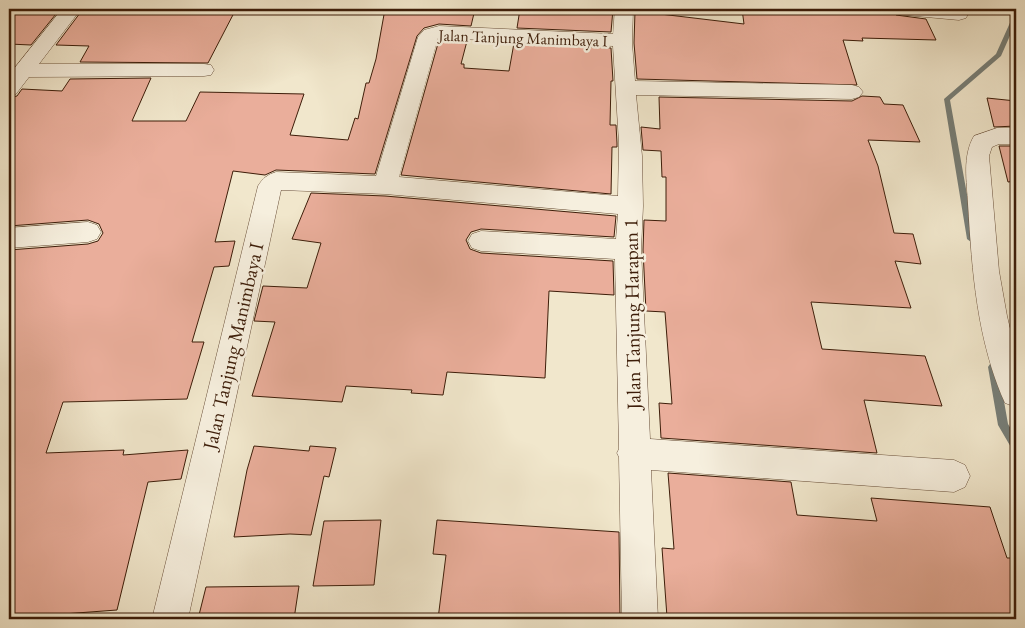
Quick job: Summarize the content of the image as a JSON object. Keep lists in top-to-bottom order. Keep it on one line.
{"streets":{"street":["Jalan Tanjung Manimbaya I","Jalan Tanjung Harapan 1"]},"crossings":[["Jalan Tanjung Manimbaya I","Jalan Tanjung Harapan 1"]]}
